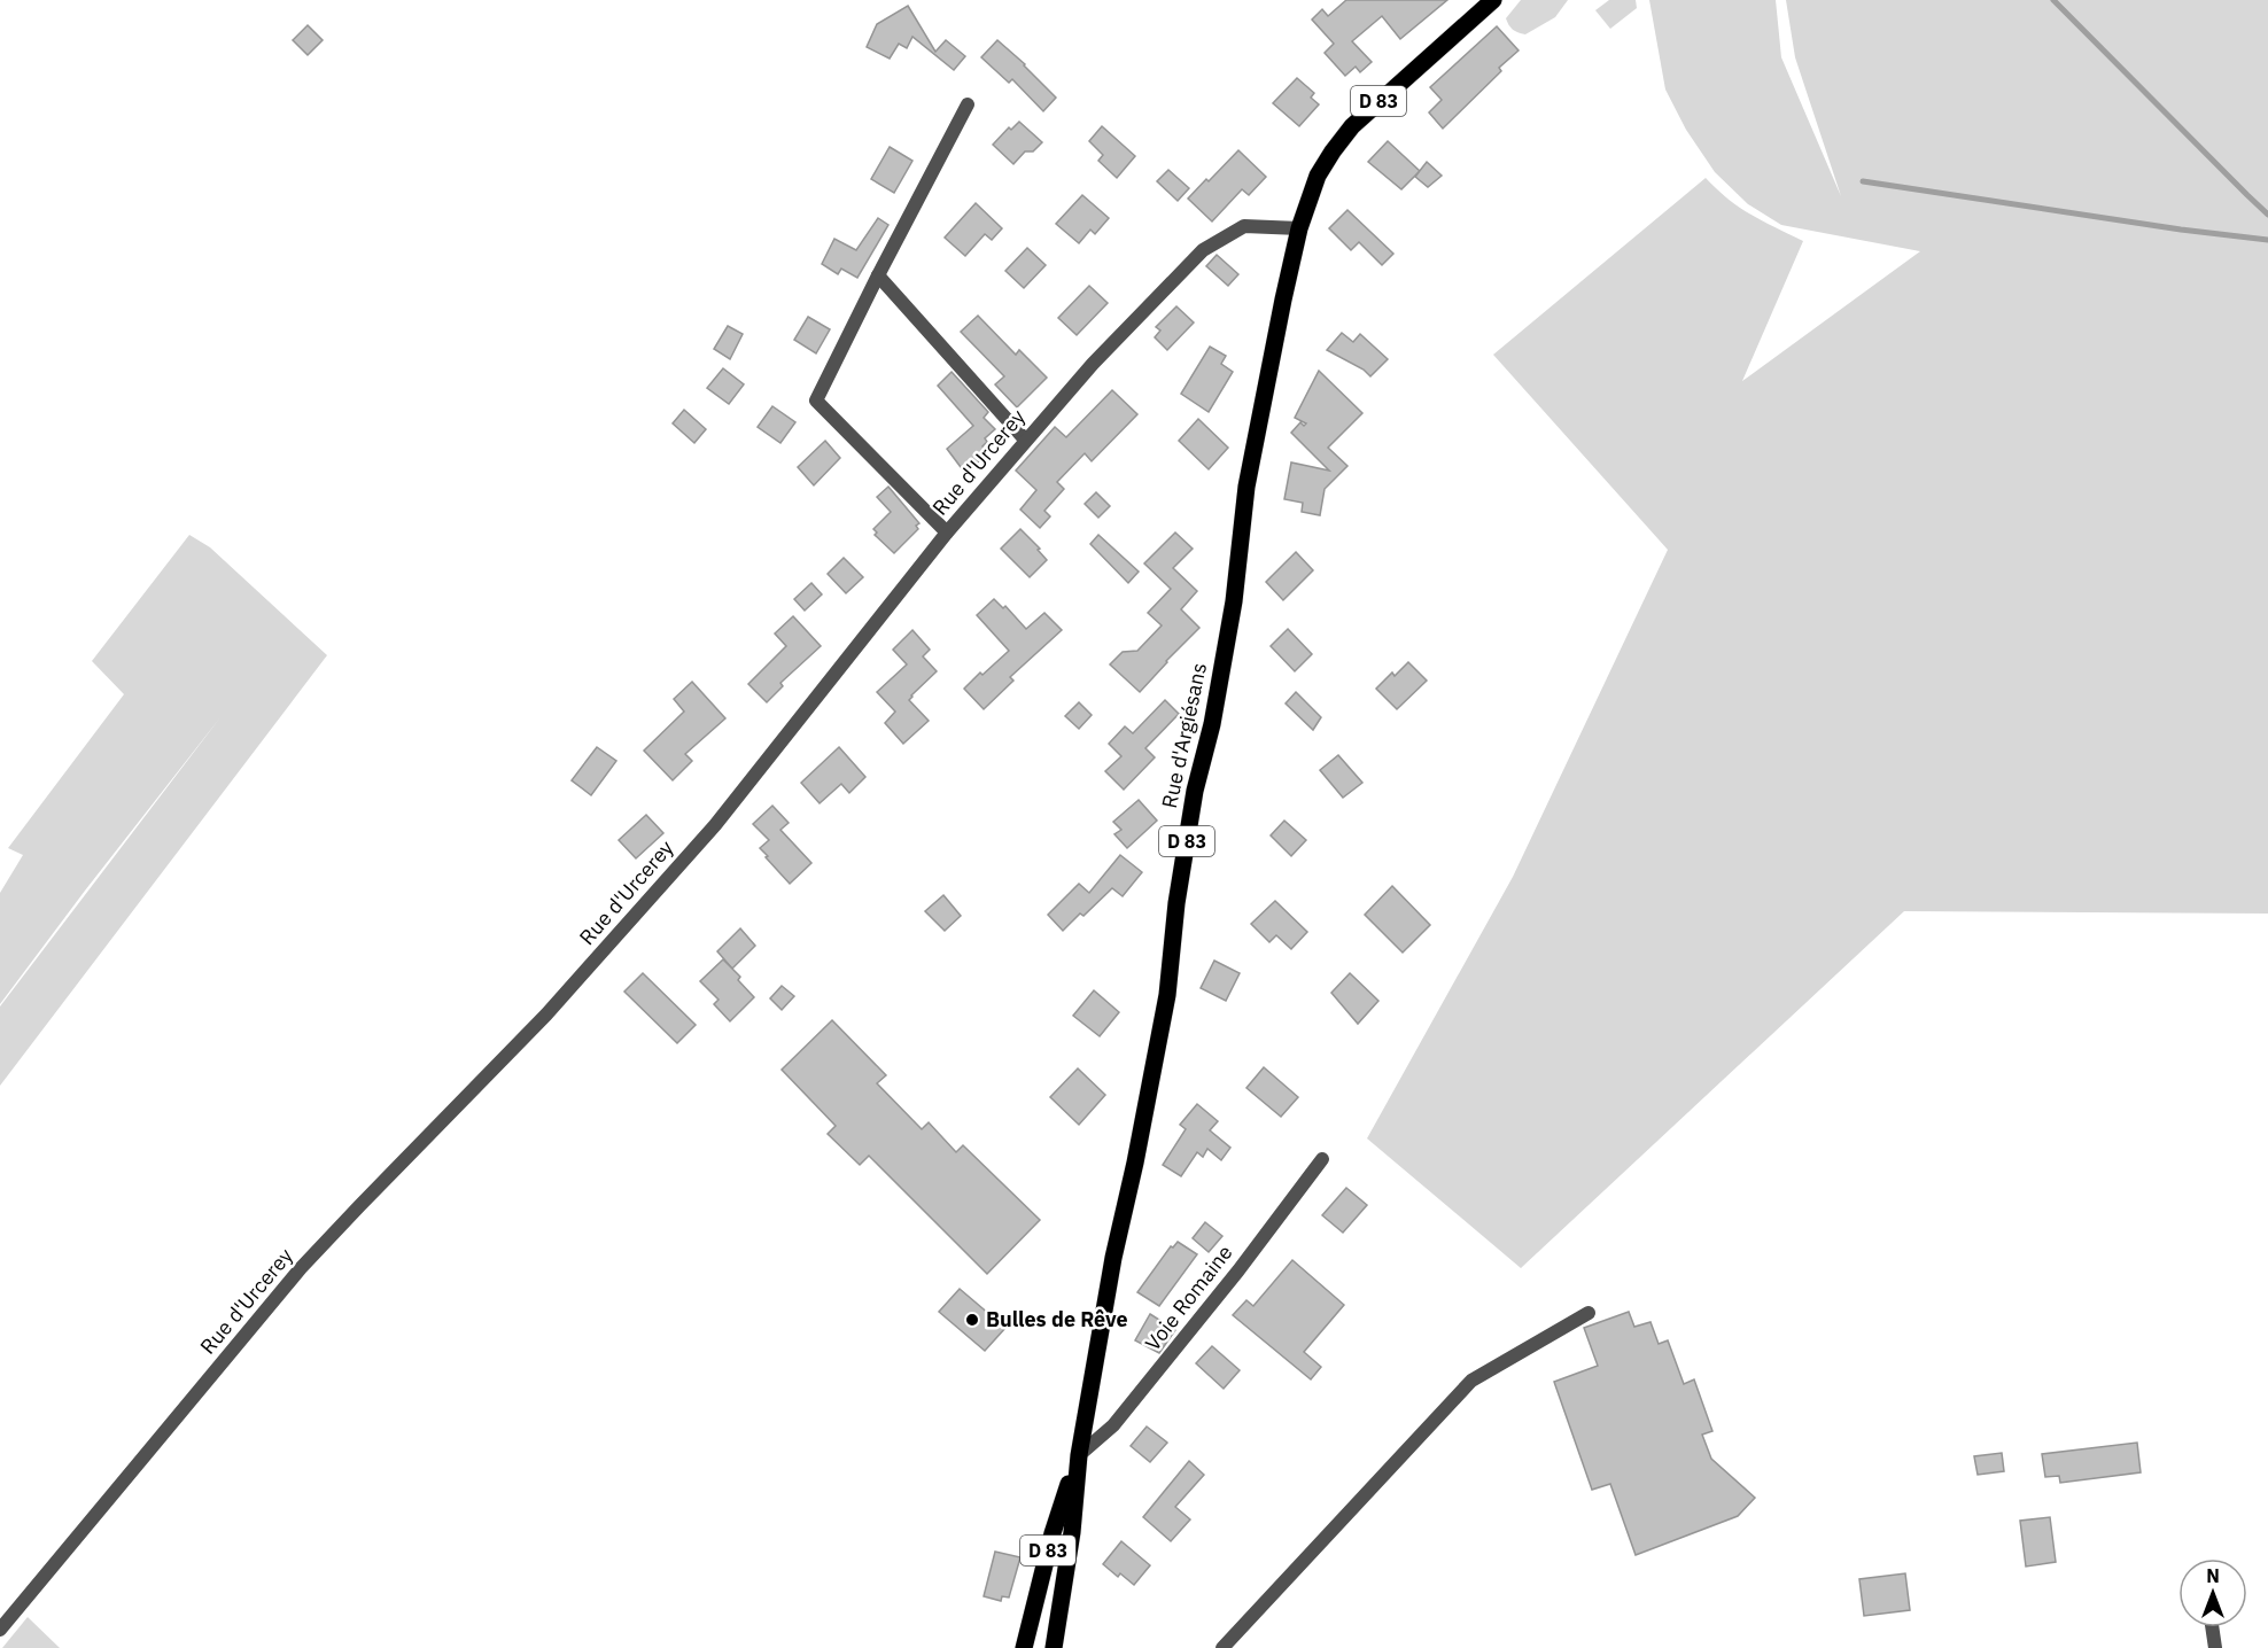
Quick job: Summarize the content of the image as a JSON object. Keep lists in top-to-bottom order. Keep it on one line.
{"streets":{"main road":["D 83","Rue d'Argiésans"],"street":["Rue d'Urcerey","Voie Romaine"]},"crossings":[["D 83","Rue d'Urcerey"],["D 83","Rue d'Argiésans"],["Rue d'Urcerey","Rue d'Argiésans"],["Rue d'Argiésans","Voie Romaine"]],"places":["Bulles de Rêve"],"north":"top"}
